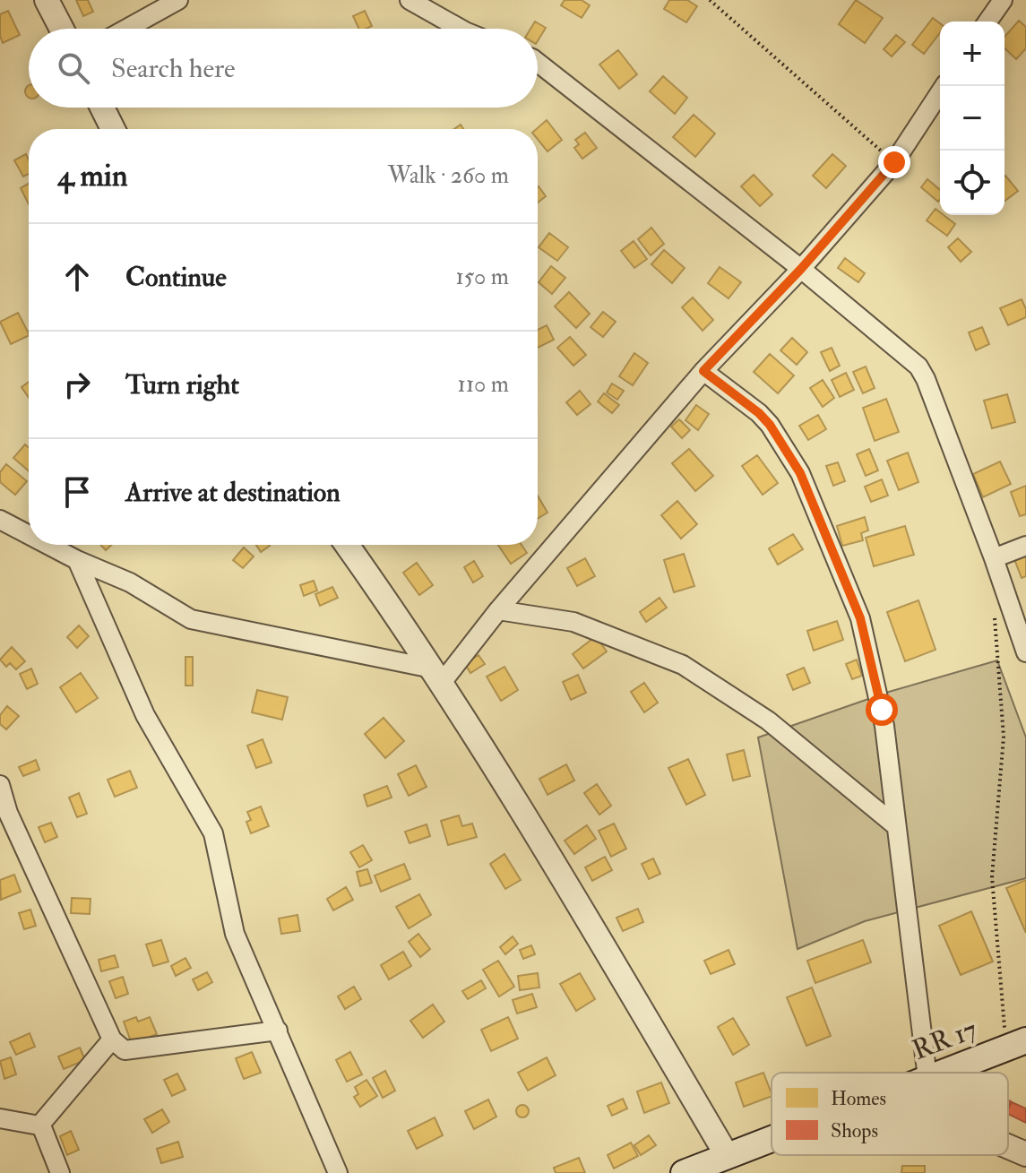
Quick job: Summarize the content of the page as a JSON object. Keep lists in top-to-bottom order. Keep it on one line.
{"streets":{"main road":["RR 17"]},"legend":["Homes","Shops"],"page":{"map_buttons":["+","−"],"search":"Search here","heading":["4 min","Walk · 260 m"],"list":[["Continue","150 m"],["Turn right","110 m"],"Arrive at destination"]}}
